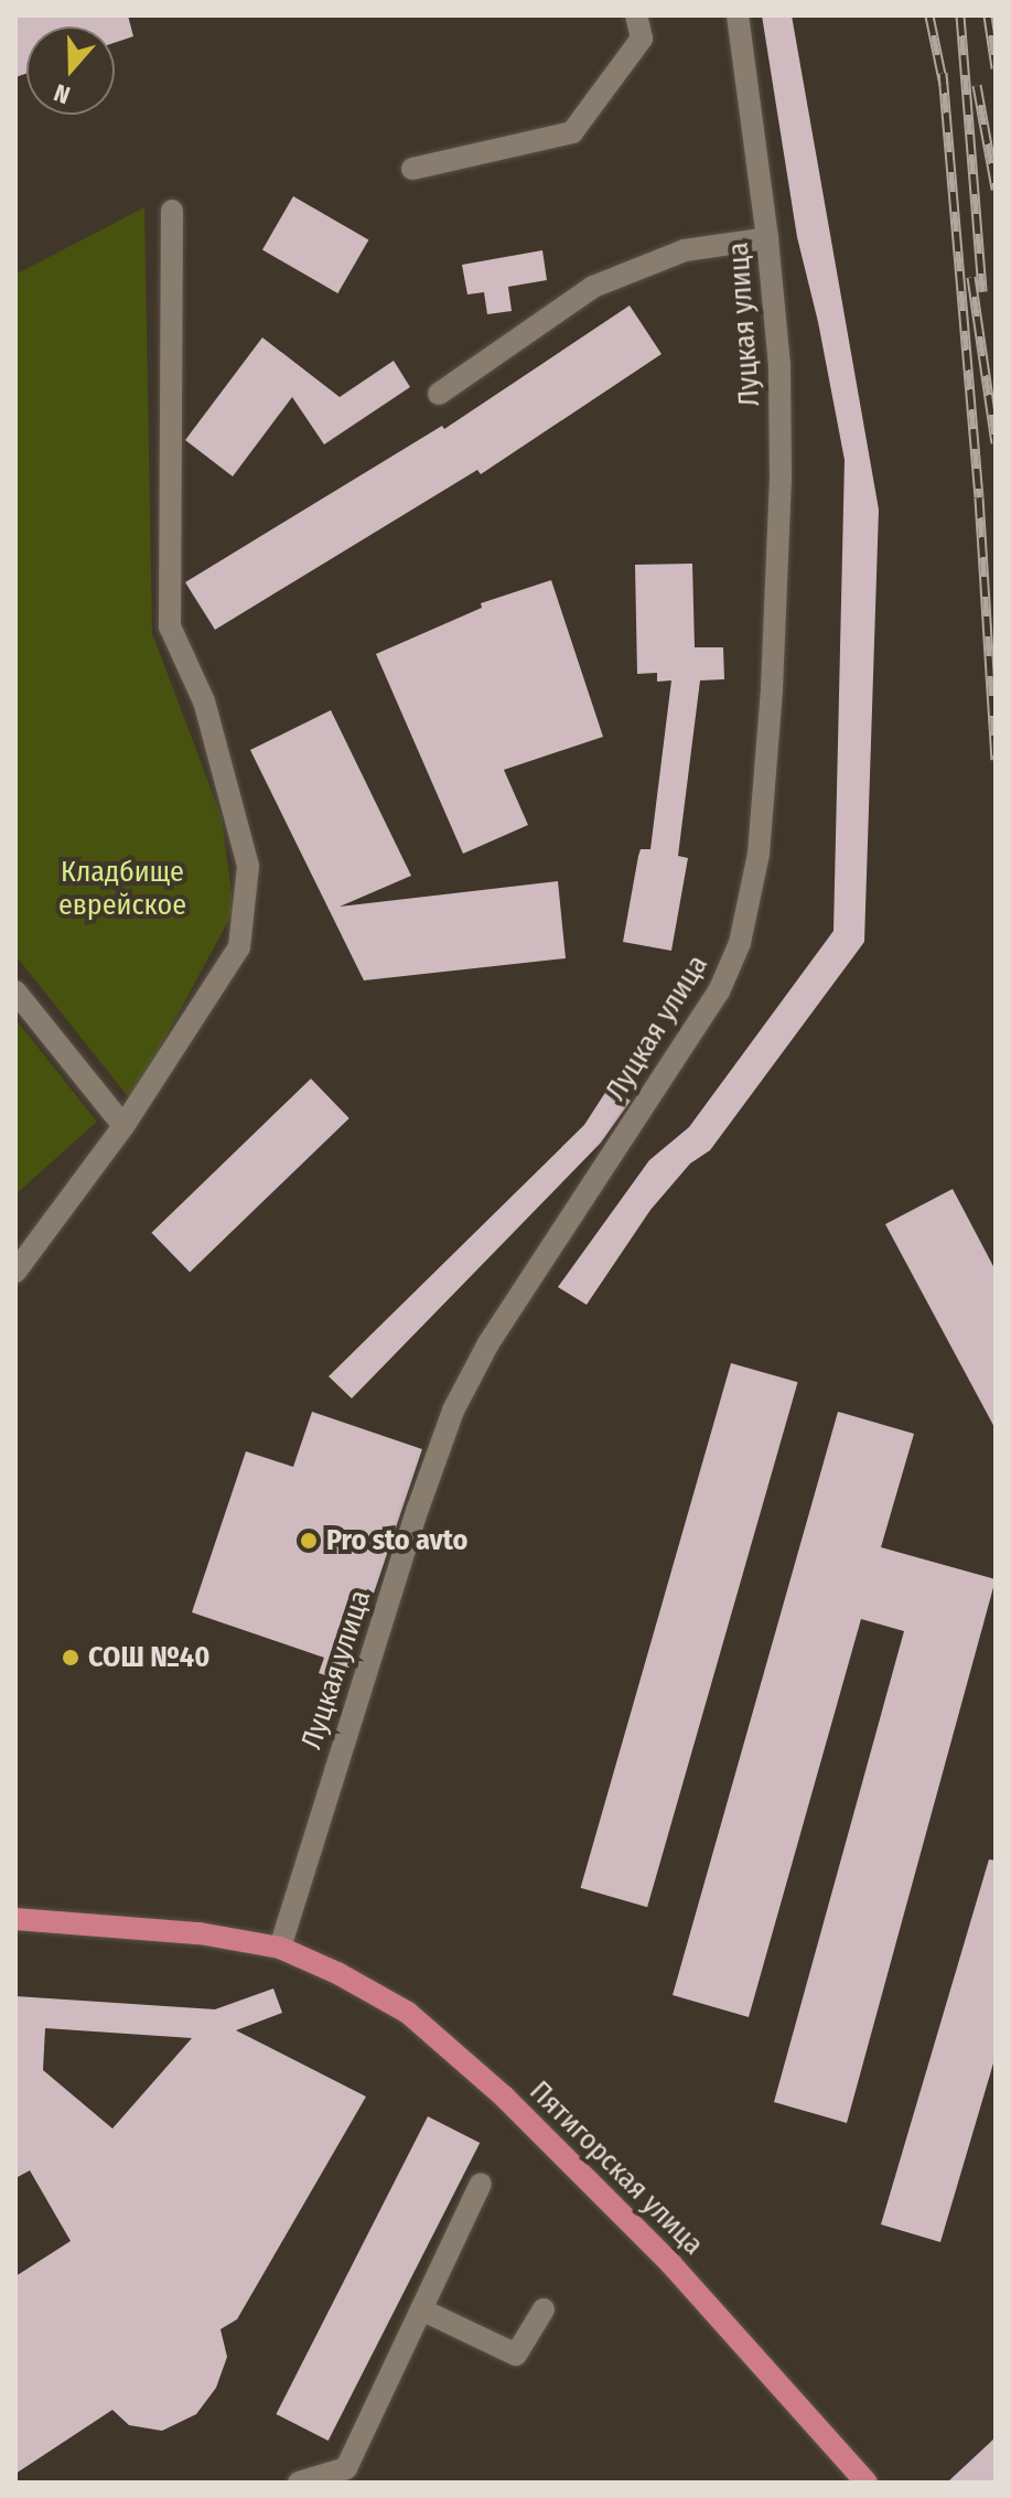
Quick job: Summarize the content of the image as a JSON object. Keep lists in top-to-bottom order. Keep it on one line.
{"streets":{"main road":["Пятигорская улица"],"street":["Луцкая улица"]},"crossings":[["Луцкая улица","Пятигорская улица"]],"parks":["Кладбище еврейское"],"places":["Pro sto avto","СОШ №40"],"north":"bottom"}
